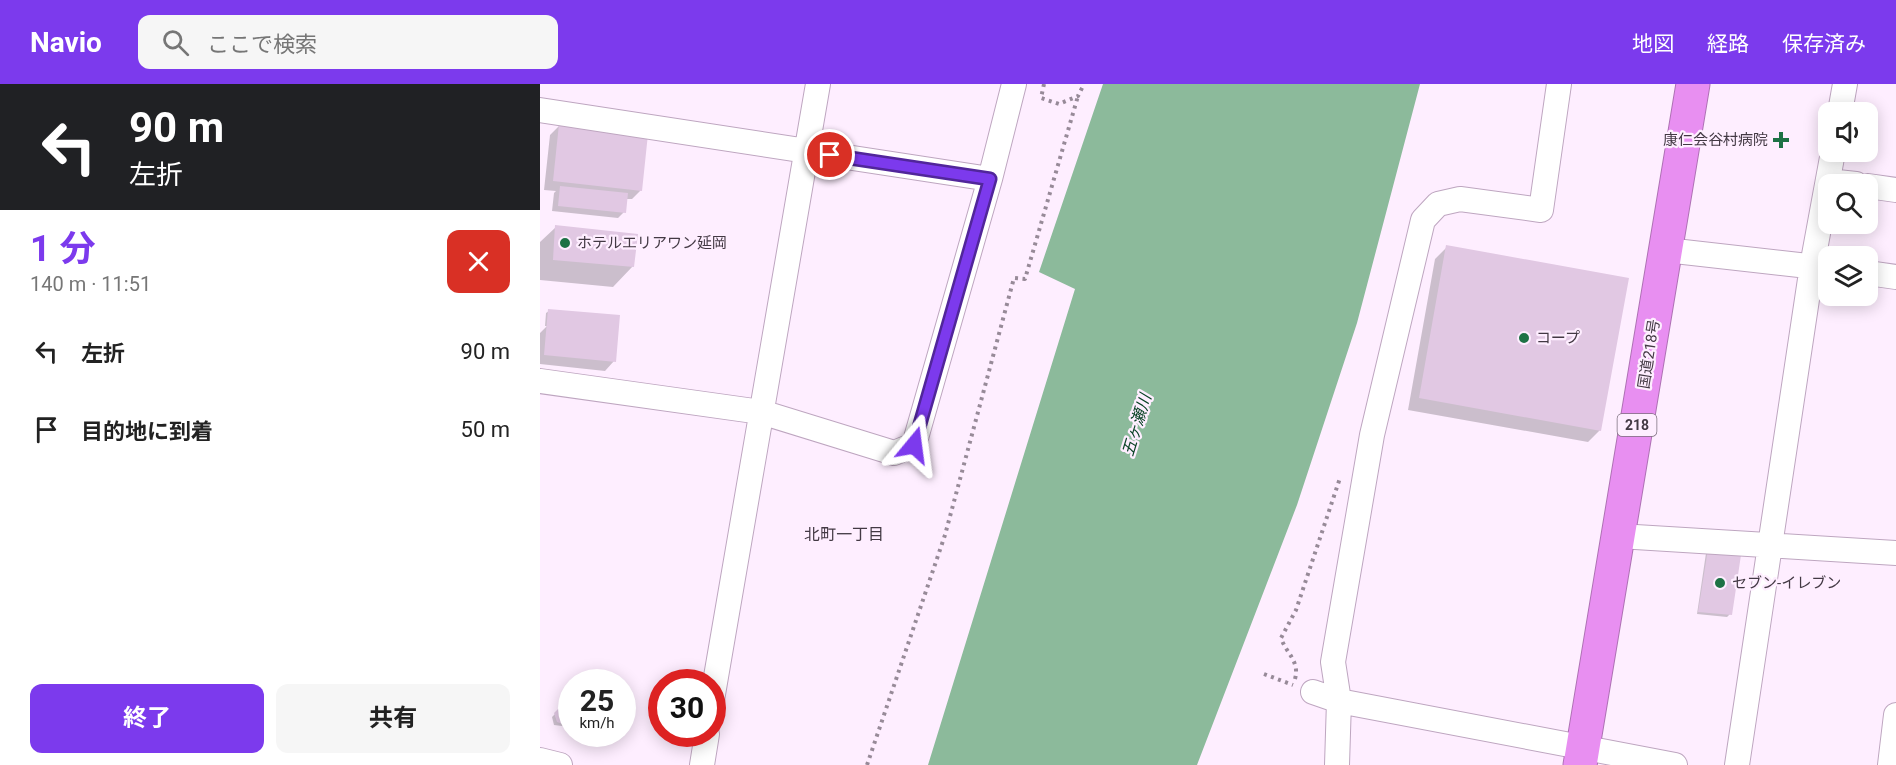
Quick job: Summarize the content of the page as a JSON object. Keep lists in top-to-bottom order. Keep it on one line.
{"streets":{"highway":["国道218号","218"]},"districts":["北町一丁目"],"water":["五ヶ瀬川"],"places":{"health":["康仁会谷村病院"],"other":["ホテルエリアワン延岡","コープ","セブン-イレブン"]},"page":{"header":"Navio","search":"ここで検索","nav":["地図","経路","保存済み"],"turn":["90 m","左折"],"heading":["1 分","140 m · 11:51"],"list":[{"name":"左折","value":"90 m"},{"name":"目的地に到着","value":"50 m"}],"speed":"25 km/h","limit":"30","buttons":["終了","共有"]}}
